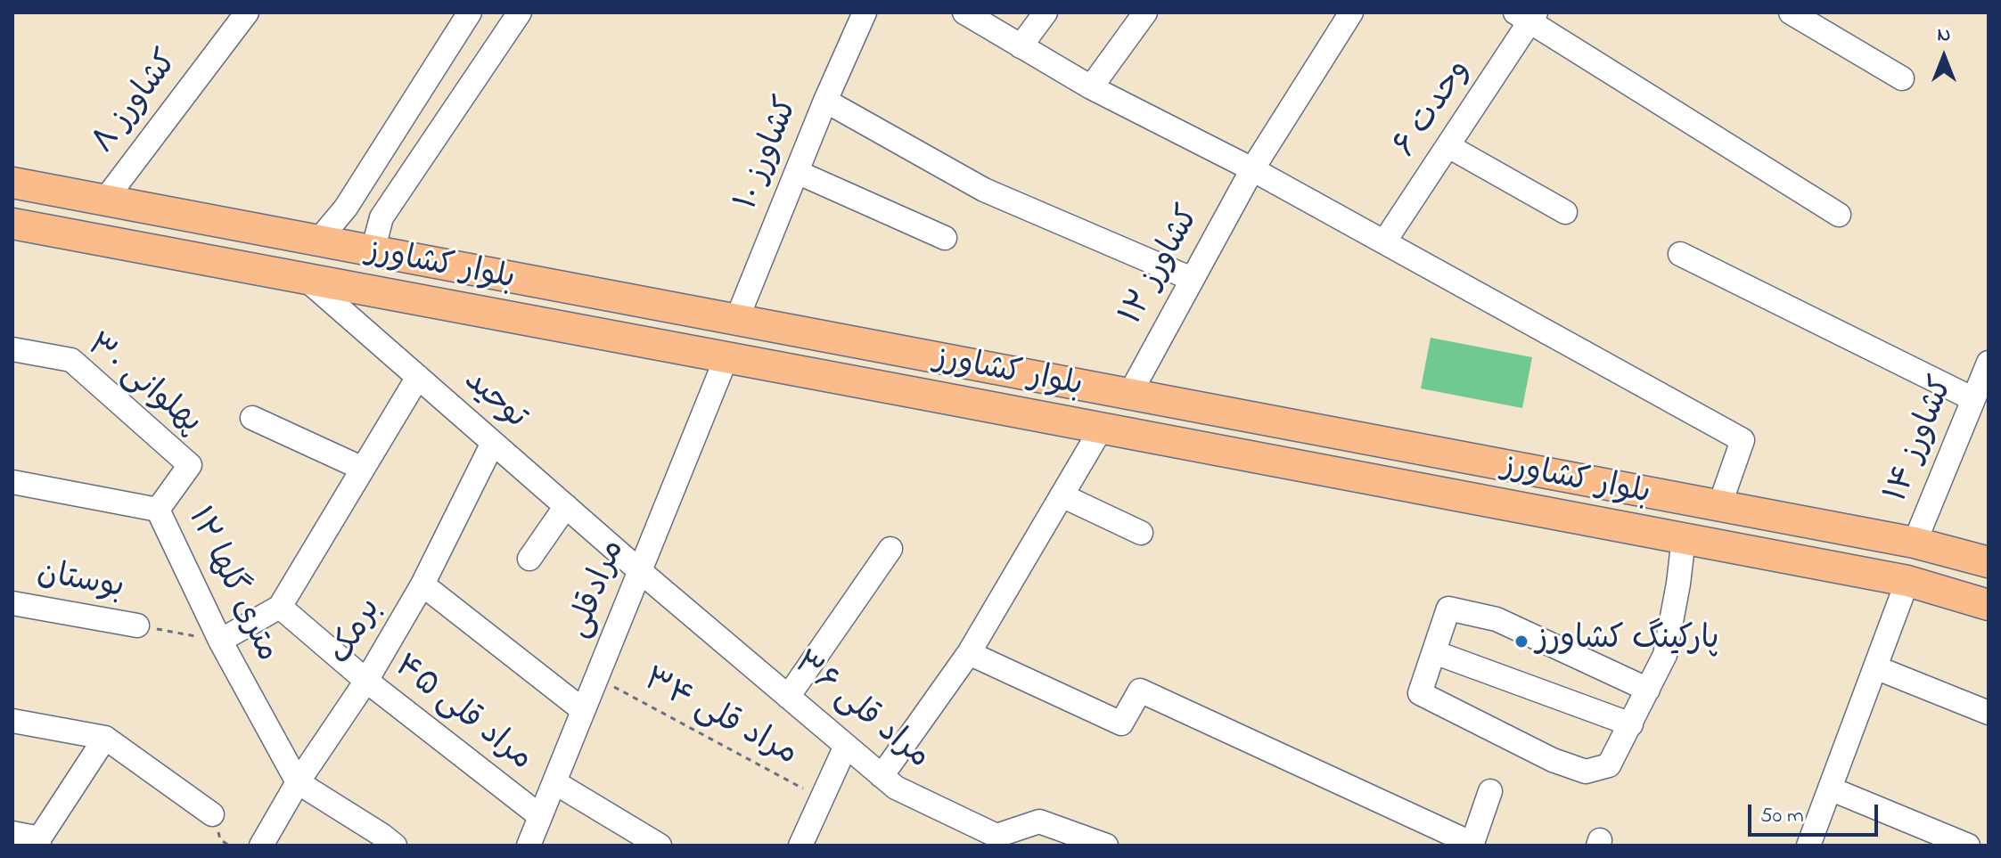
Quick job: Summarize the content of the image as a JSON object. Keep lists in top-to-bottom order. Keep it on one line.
{"streets":{"main road":["بلوار کشاورز"],"street":["کشاورز ۸","وحدت ۶","کشاورز ۱۰","کشاورز ۱۲","پهلوانی ۳۰","توحید","کشاورز ۱۴","بوستان","۱۲ متری گلها","مرادقلی","برمک","مراد قلی ۳۶","مراد قلی ۴۵"],"path":["مراد قلی ۳۴"]},"crossings":[["کشاورز ۸","بلوار کشاورز"],["کشاورز ۱۰","بلوار کشاورز"],["کشاورز ۱۲","بلوار کشاورز"],["بلوار کشاورز","توحید"],["بلوار کشاورز","کشاورز ۱۴"],["بلوار کشاورز","مرادقلی"],["پهلوانی ۳۰","۱۲ متری گلها"],["توحید","مرادقلی"],["توحید","برمک"],["توحید","مراد قلی ۳۶"],["۱۲ متری گلها","برمک"],["مرادقلی","مراد قلی ۳۶"],["مرادقلی","مراد قلی ۴۵"],["مرادقلی","مراد قلی ۳۴"],["برمک","مراد قلی ۴۵"]],"places":["پارکینگ کشاورز"],"scale_bar":"50 m","north":"top"}
